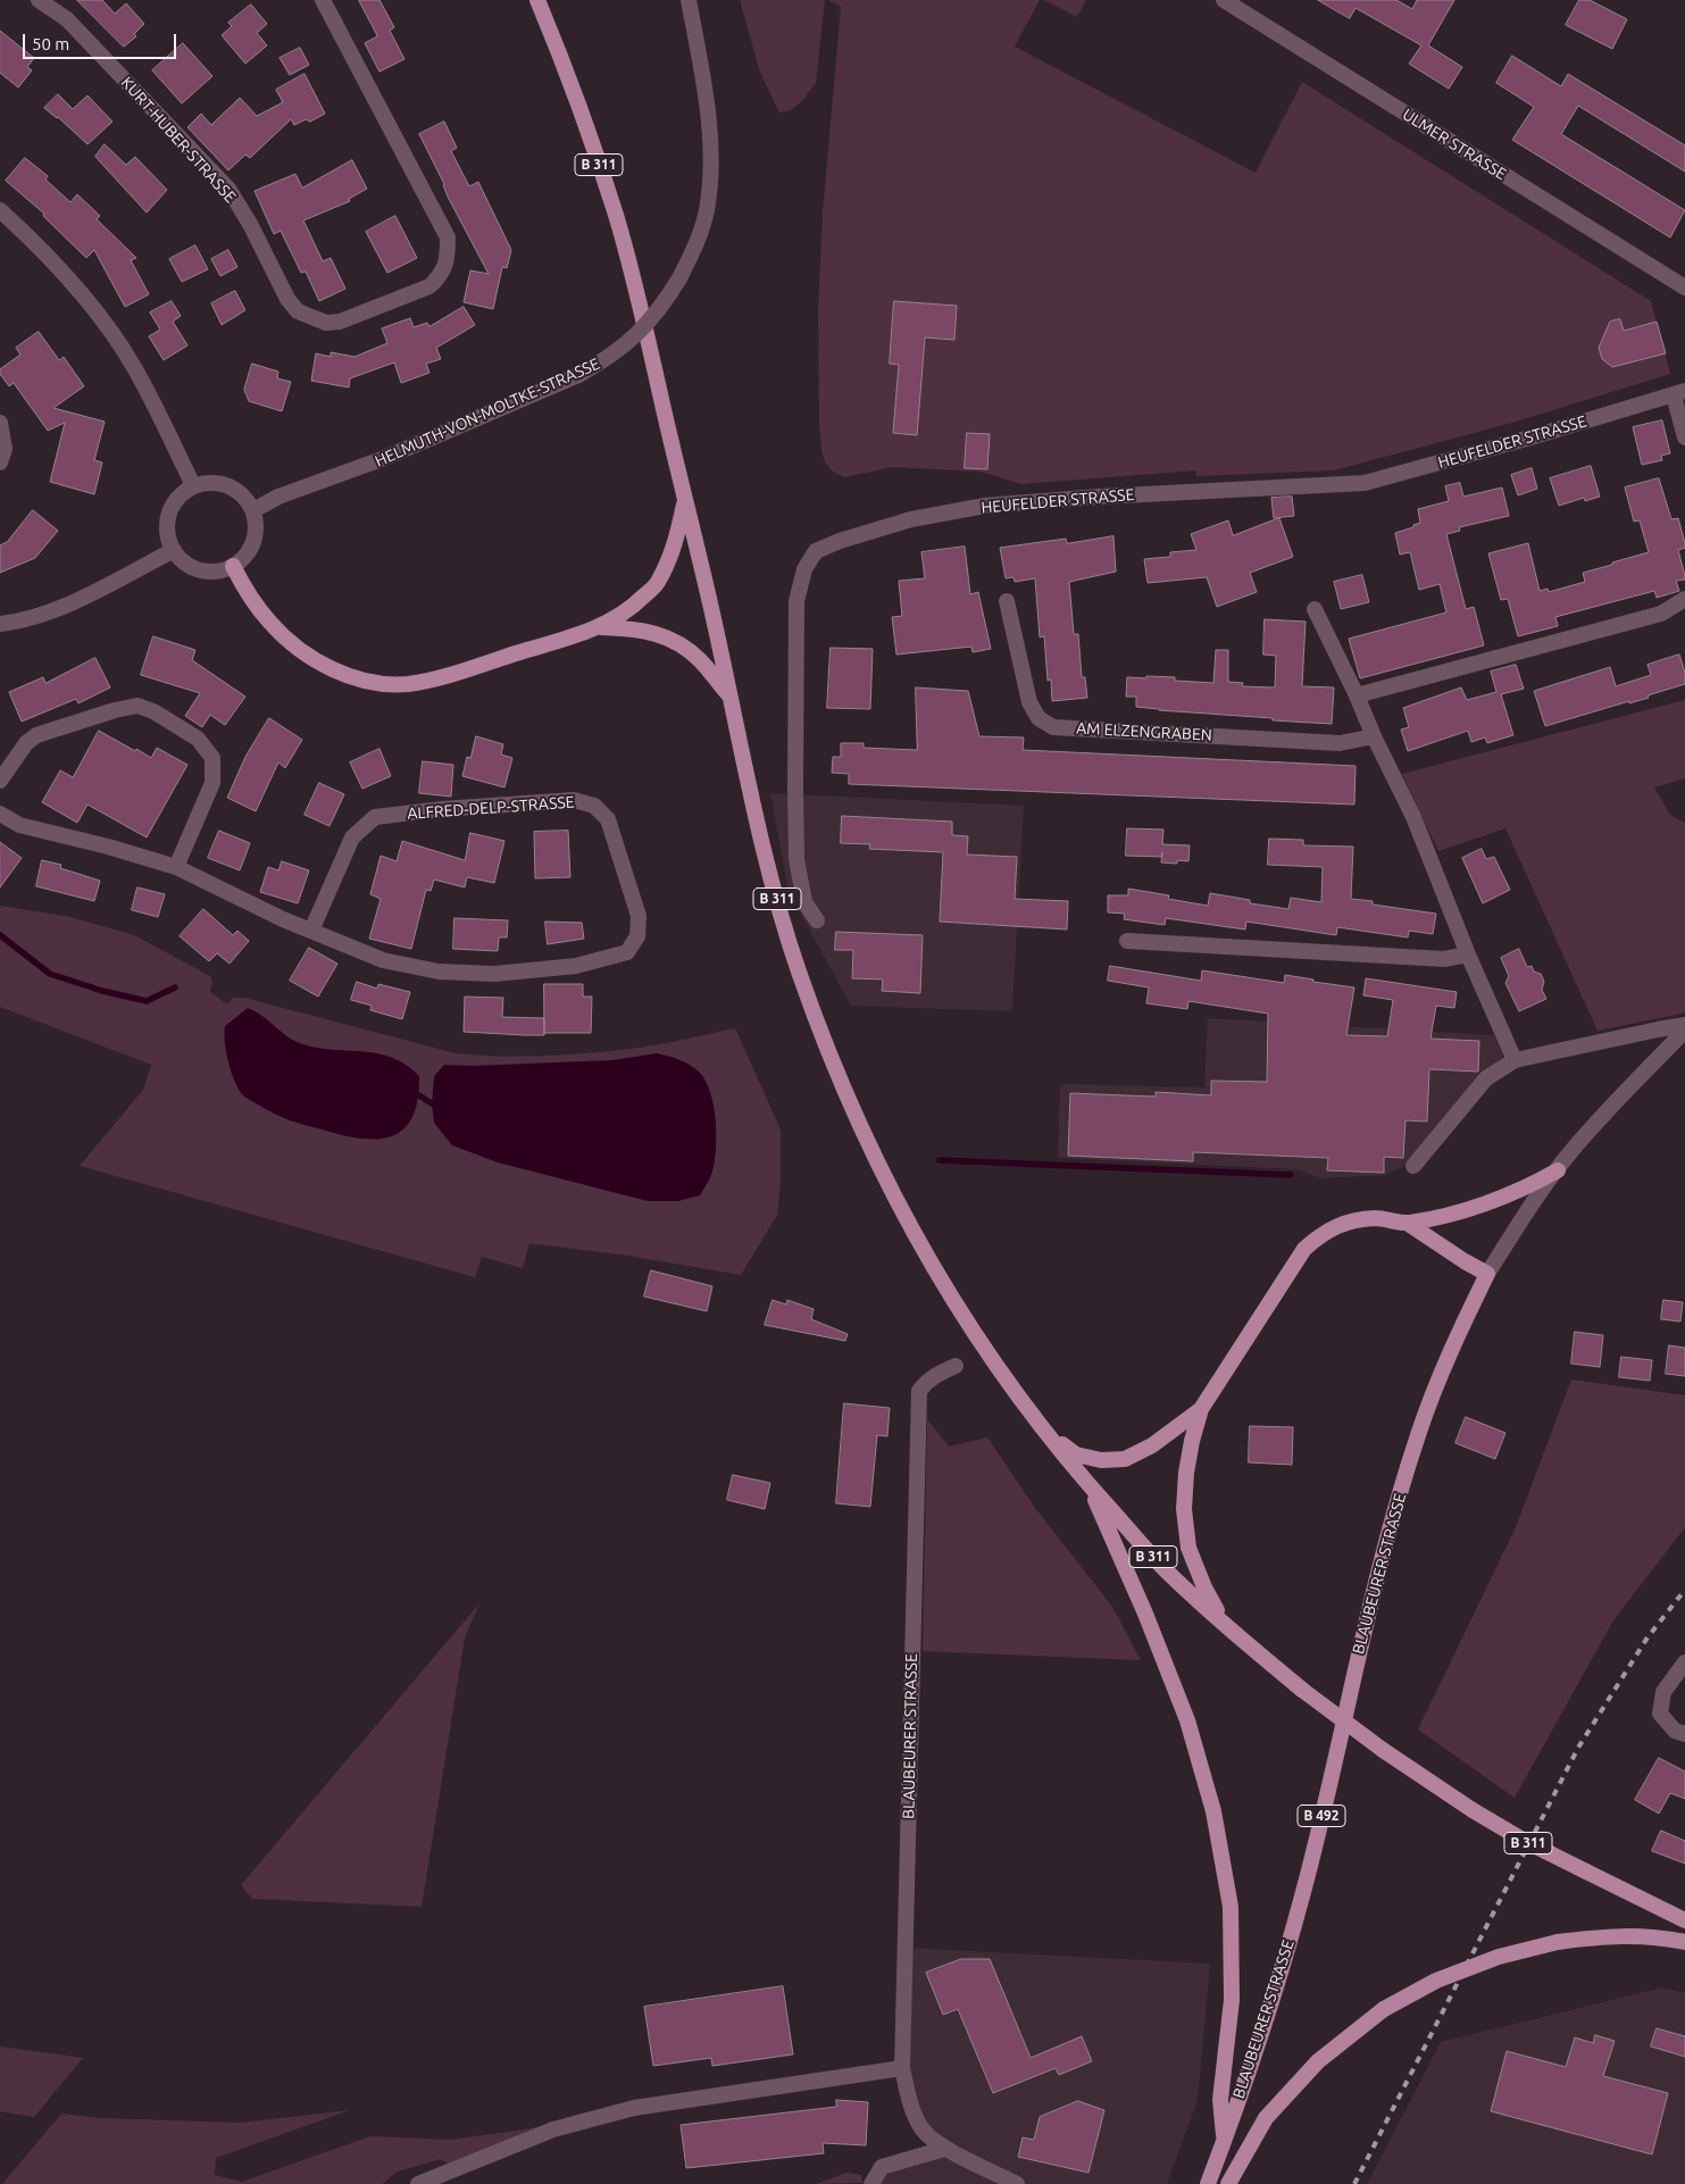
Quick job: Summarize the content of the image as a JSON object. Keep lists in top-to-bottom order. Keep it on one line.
{"streets":{"main road":["B 311","BLAUBEURER STRASSE","B 492"],"street":["KURT-HUBER-STRASSE","ULMER STRASSE","HELMUTH-VON-MOLTKE-STRASSE","HEUFELDER STRASSE","AM ELZENGRABEN","ALFRED-DELP-STRASSE"]},"scale_bar":"50 m"}
